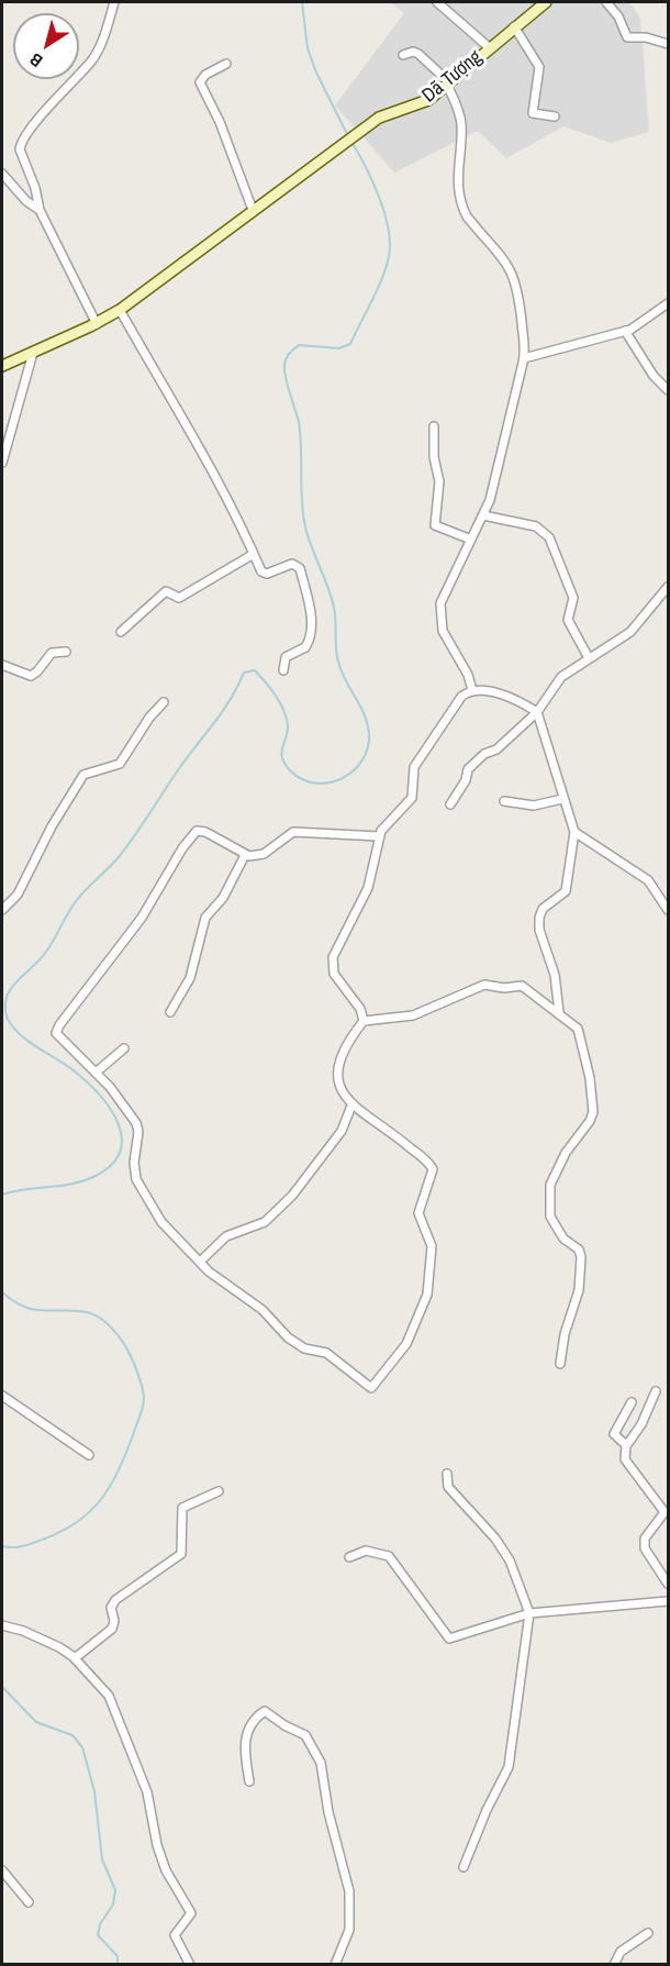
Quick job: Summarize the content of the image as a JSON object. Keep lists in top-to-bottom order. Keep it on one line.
{"streets":{"street":["Dã Tượng"]},"north":"bottom left"}
